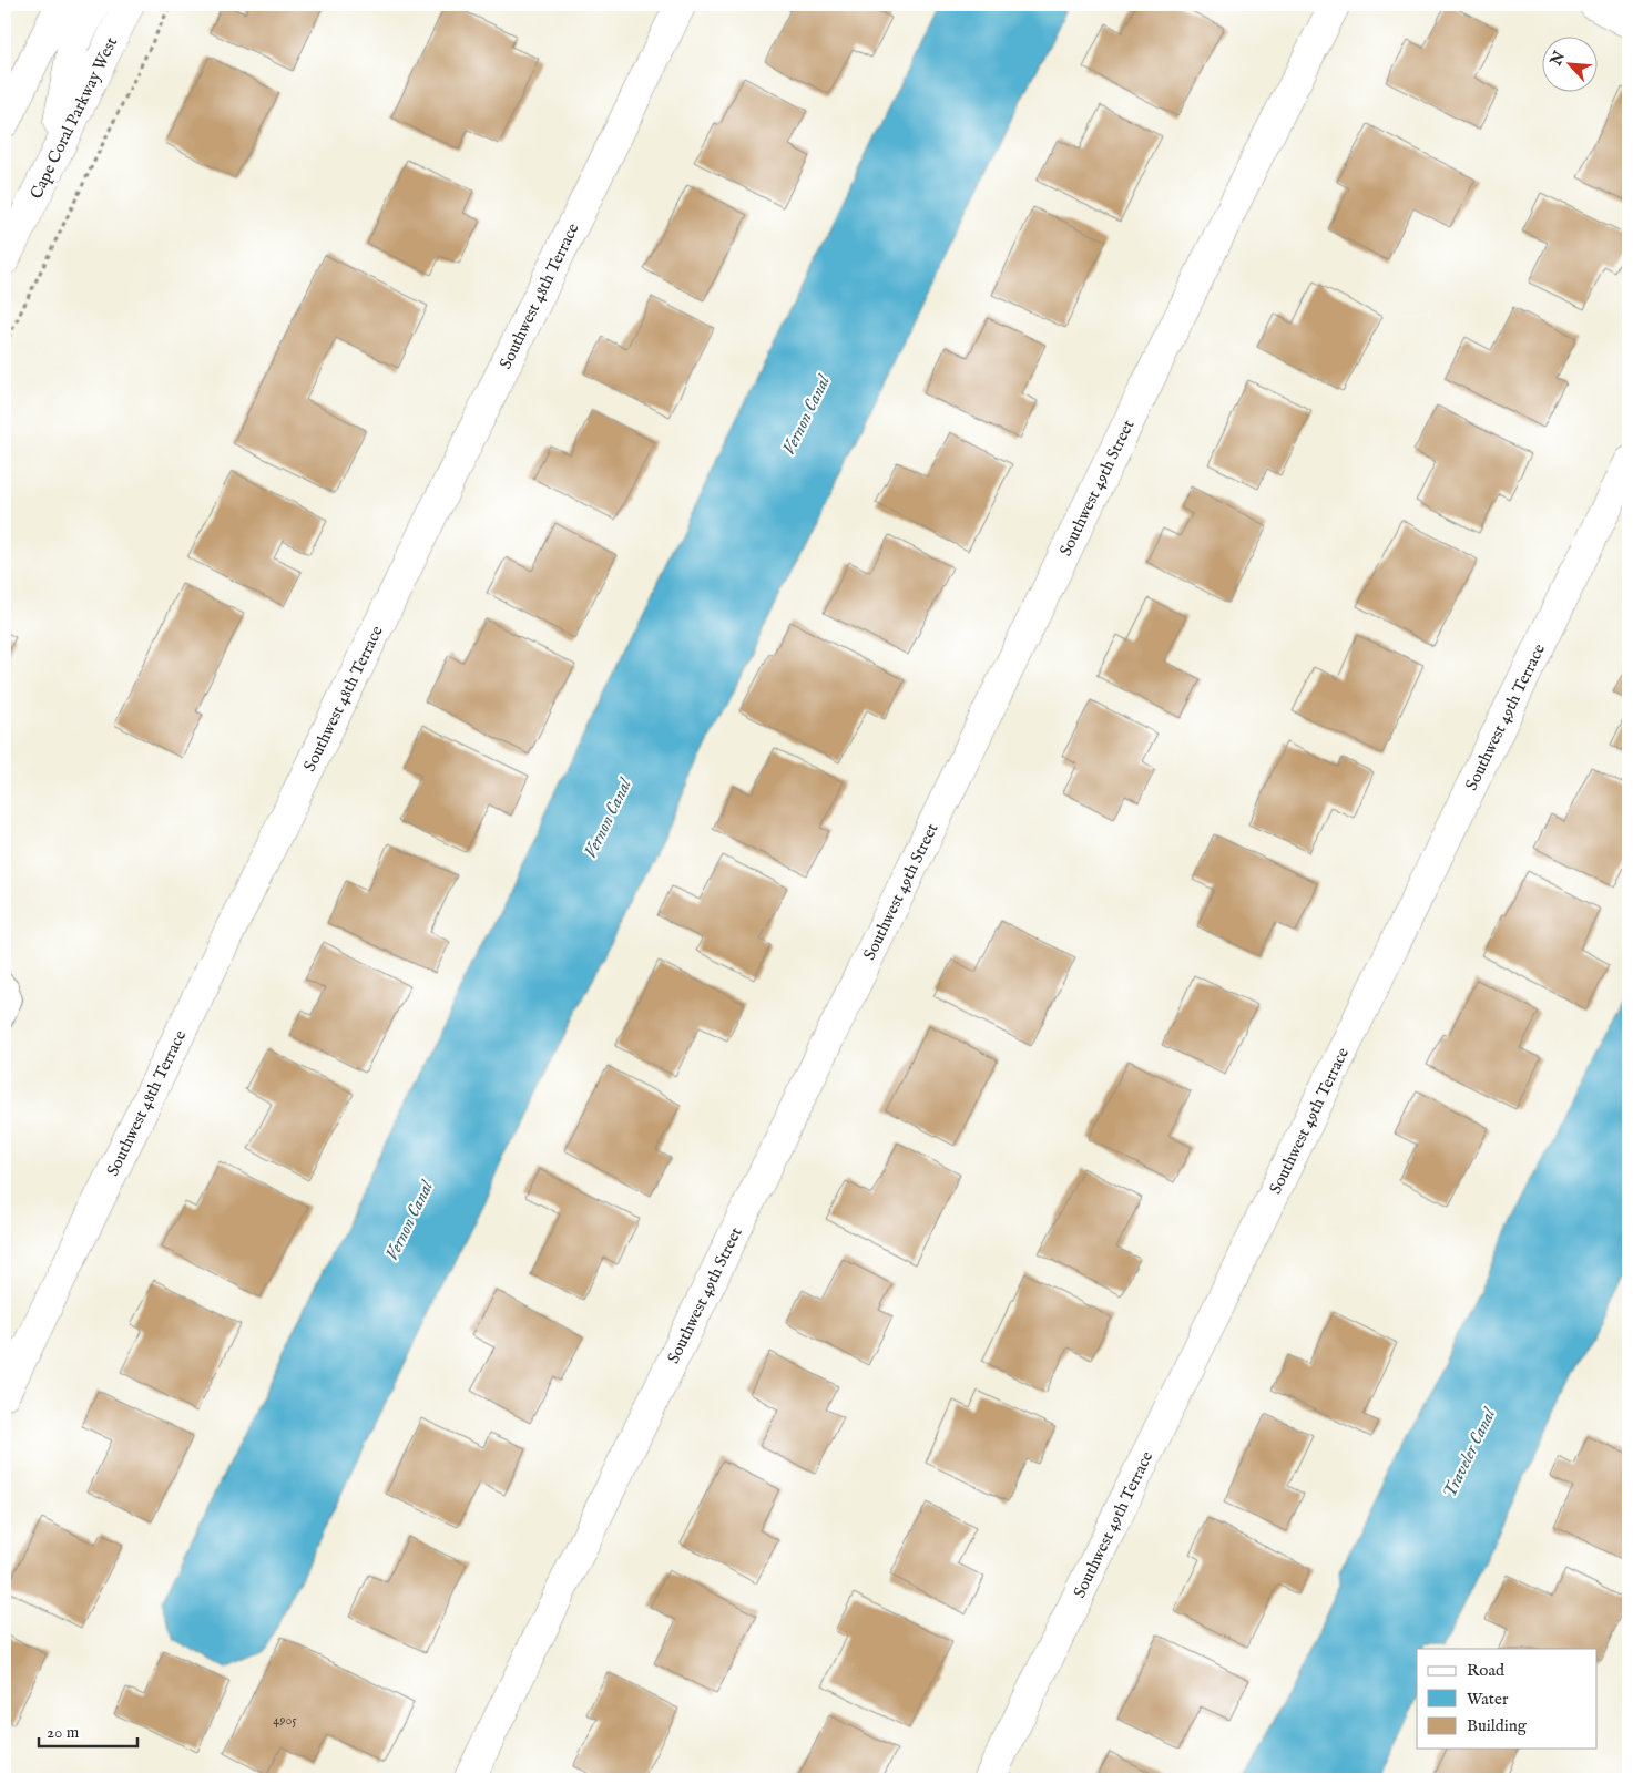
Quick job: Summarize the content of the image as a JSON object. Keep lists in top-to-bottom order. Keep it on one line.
{"streets":{"street":["Cape Coral Parkway West","Southwest 48th Terrace","Southwest 49th Street","Southwest 49th Terrace"]},"water":["Vernon Canal","Traveler Canal"],"house_numbers":["4905"],"legend":["Road","Water","Building"],"scale_bar":"20 m","north":"top left"}
